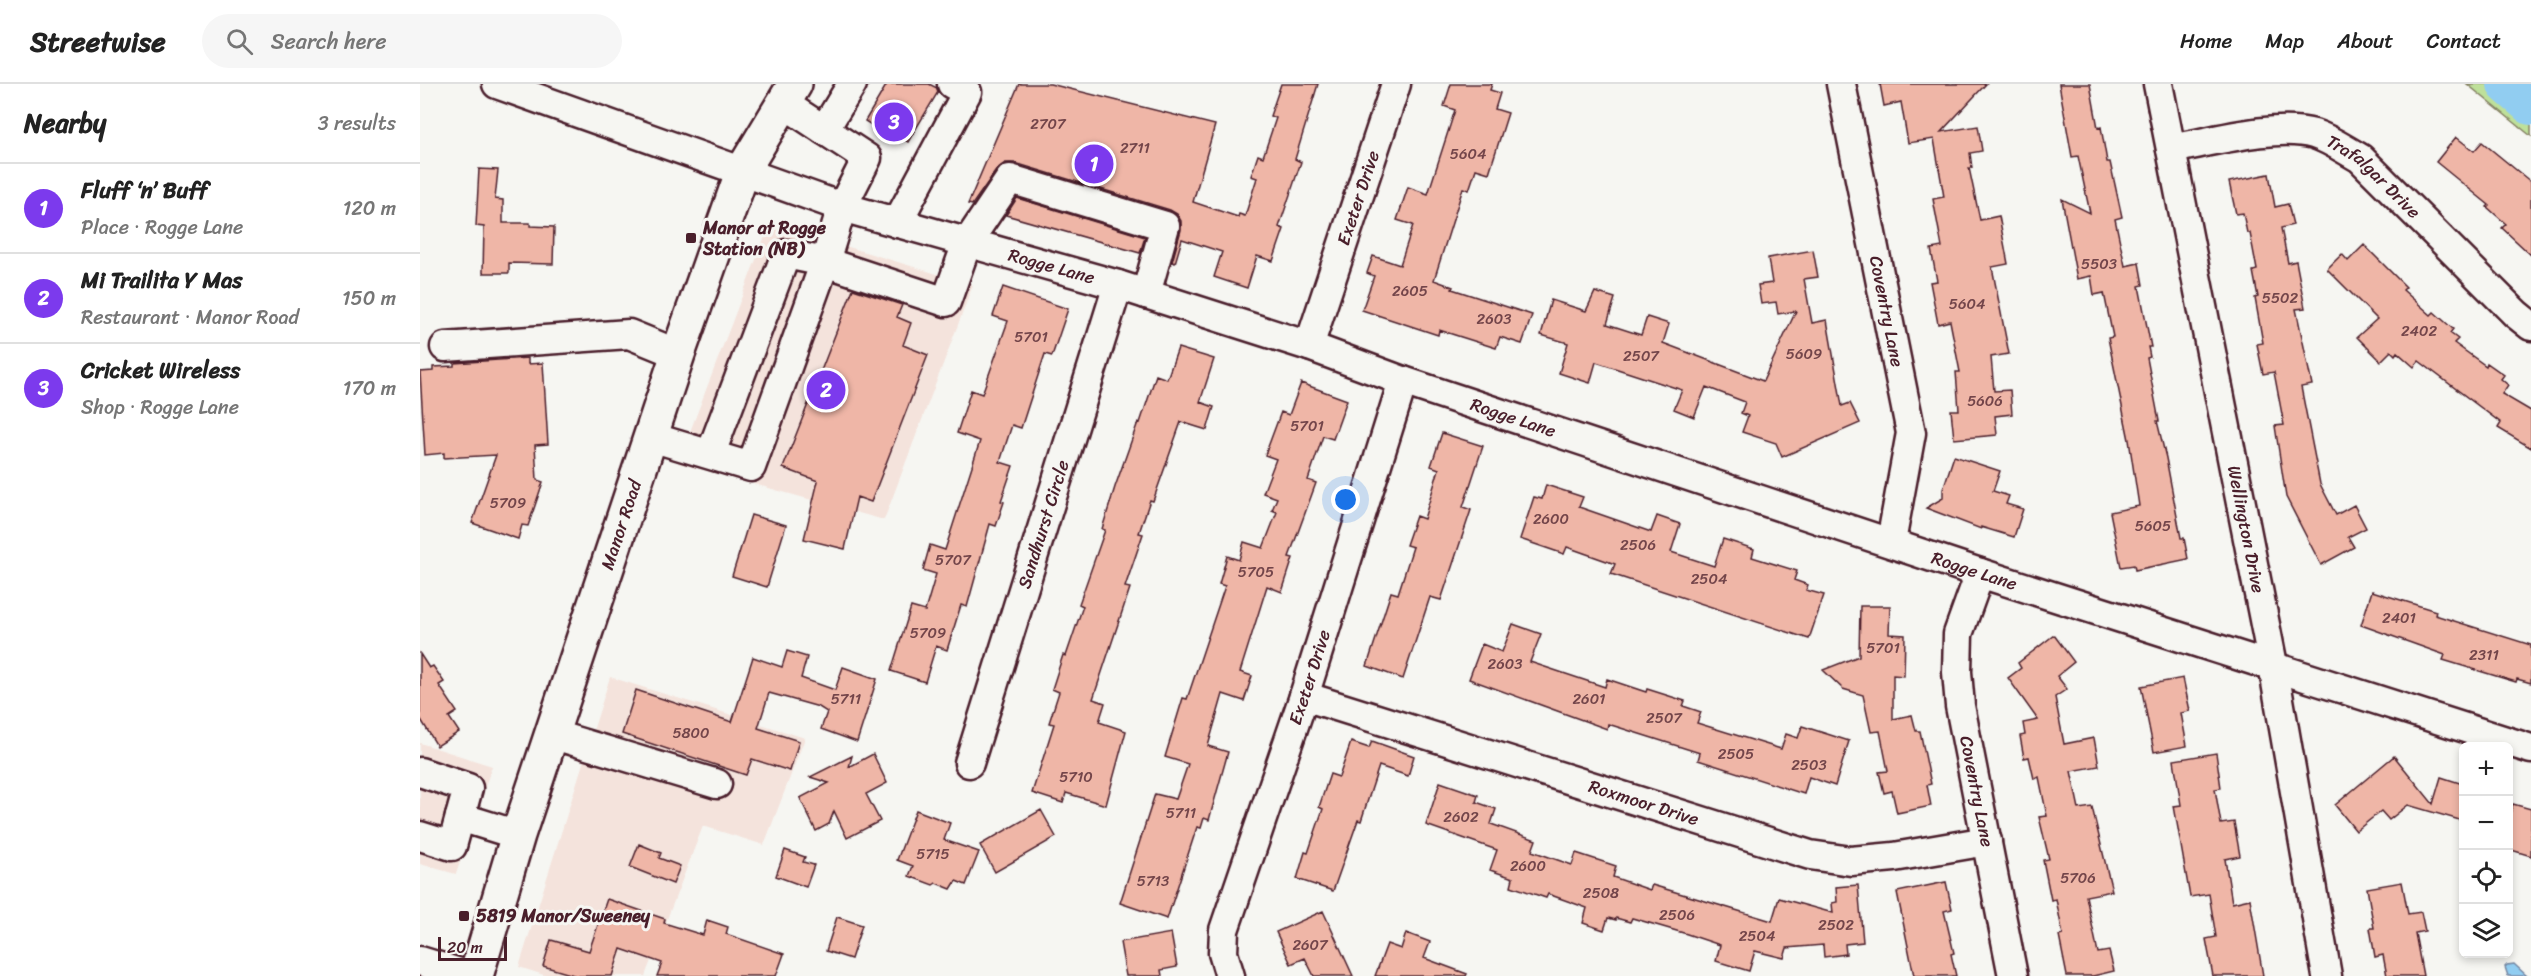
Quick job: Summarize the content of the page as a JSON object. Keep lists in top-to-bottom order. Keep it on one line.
{"streets":{"main road":["Manor Road"],"street":["Trafalgar Drive","Exeter Drive","Rogge Lane","Coventry Lane","Sandhurst Circle","Wellington Drive","Roxmoor Drive"]},"crossings":[["Trafalgar Drive","Wellington Drive"],["Exeter Drive","Rogge Lane"],["Exeter Drive","Roxmoor Drive"],["Rogge Lane","Coventry Lane"],["Rogge Lane","Manor Road"],["Rogge Lane","Sandhurst Circle"],["Rogge Lane","Wellington Drive"],["Coventry Lane","Roxmoor Drive"]],"places":{"transit":["Manor at Rogge Station (NB)","5819 Manor/Sweeney"]},"house_numbers":["2707","2711","5604","5503","2605","5502","5604","2603","2402","5701","5609","2507","5606","5701","5709","2600","5605","2506","5707","5705","2504","2401","5709","5701","2311","2603","5711","2601","2507","5800","2505","2503","5710","5711","2602","5715","2600","5706","5713","2508","2506","2502","2504","2607"],"scale_bar":"20 m","page":{"header":"Streetwise","search":"Search here","nav":["Home","Map","About","Contact"],"heading":["Nearby","3 results"],"pins":["3","1","2"],"list":[{"mark":"1","name":"Fluff ‘n’ Buff","note":"Place · Rogge Lane","value":"120 m"},{"mark":"2","name":"Mi Trailita Y Mas","note":"Restaurant · Manor Road","value":"150 m"},{"mark":"3","name":"Cricket Wireless","note":"Shop · Rogge Lane","value":"170 m"}],"map_buttons":["+","−"],"scale":"20 m"}}
